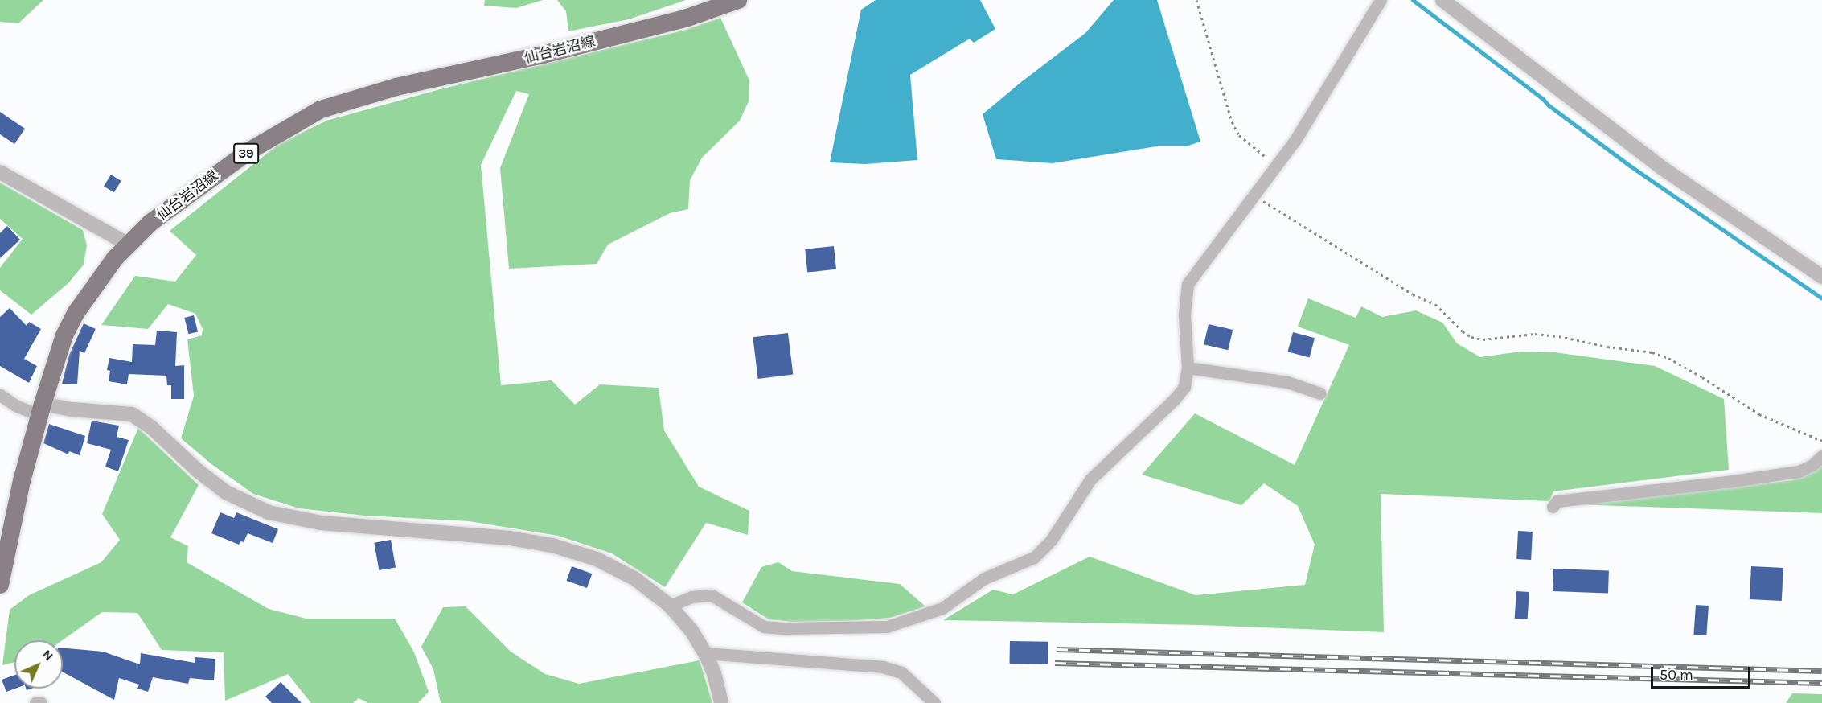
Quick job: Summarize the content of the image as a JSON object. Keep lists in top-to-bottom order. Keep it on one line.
{"streets":{"main road":["仙台岩沼線","39"]},"scale_bar":"50 m","north":"top right"}
